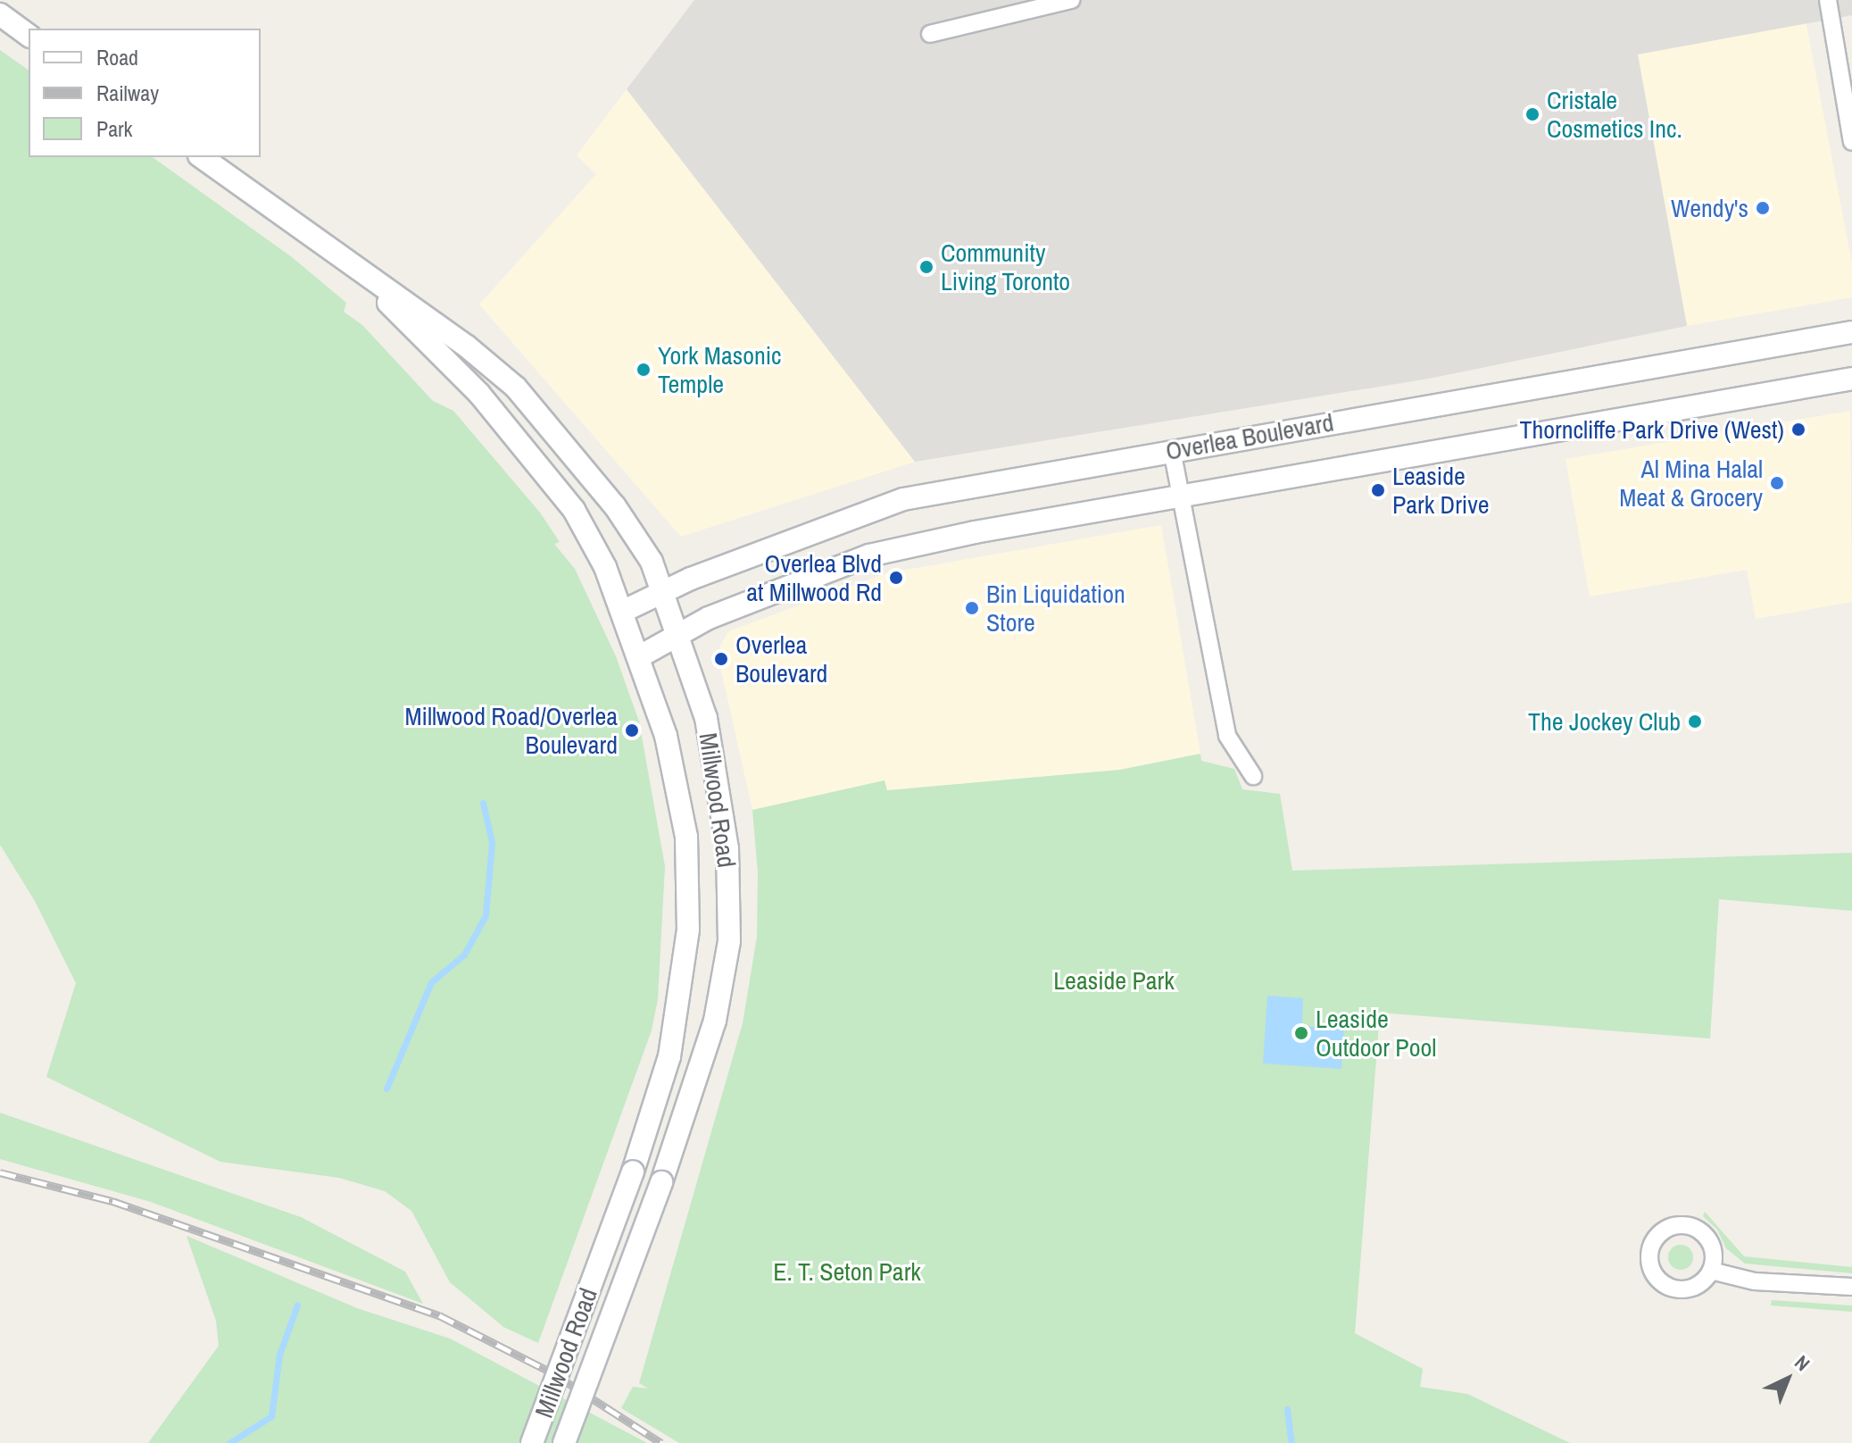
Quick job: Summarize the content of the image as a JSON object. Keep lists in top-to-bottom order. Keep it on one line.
{"streets":{"main road":["Overlea Boulevard","Millwood Road"]},"crossings":[["Overlea Boulevard","Millwood Road"]],"parks":["Leaside Park","E. T. Seton Park"],"places":["Cristale Cosmetics Inc.","Wendy's","Community Living Toronto","York Masonic Temple","Thorncliffe Park Drive (West)","Al Mina Halal Meat & Grocery","Leaside Park Drive","Overlea Blvd at Millwood Rd","Bin Liquidation Store","Overlea Boulevard","The Jockey Club","Millwood Road/Overlea Boulevard","Leaside Outdoor Pool"],"legend":["Road","Railway","Park"],"north":"top right"}
